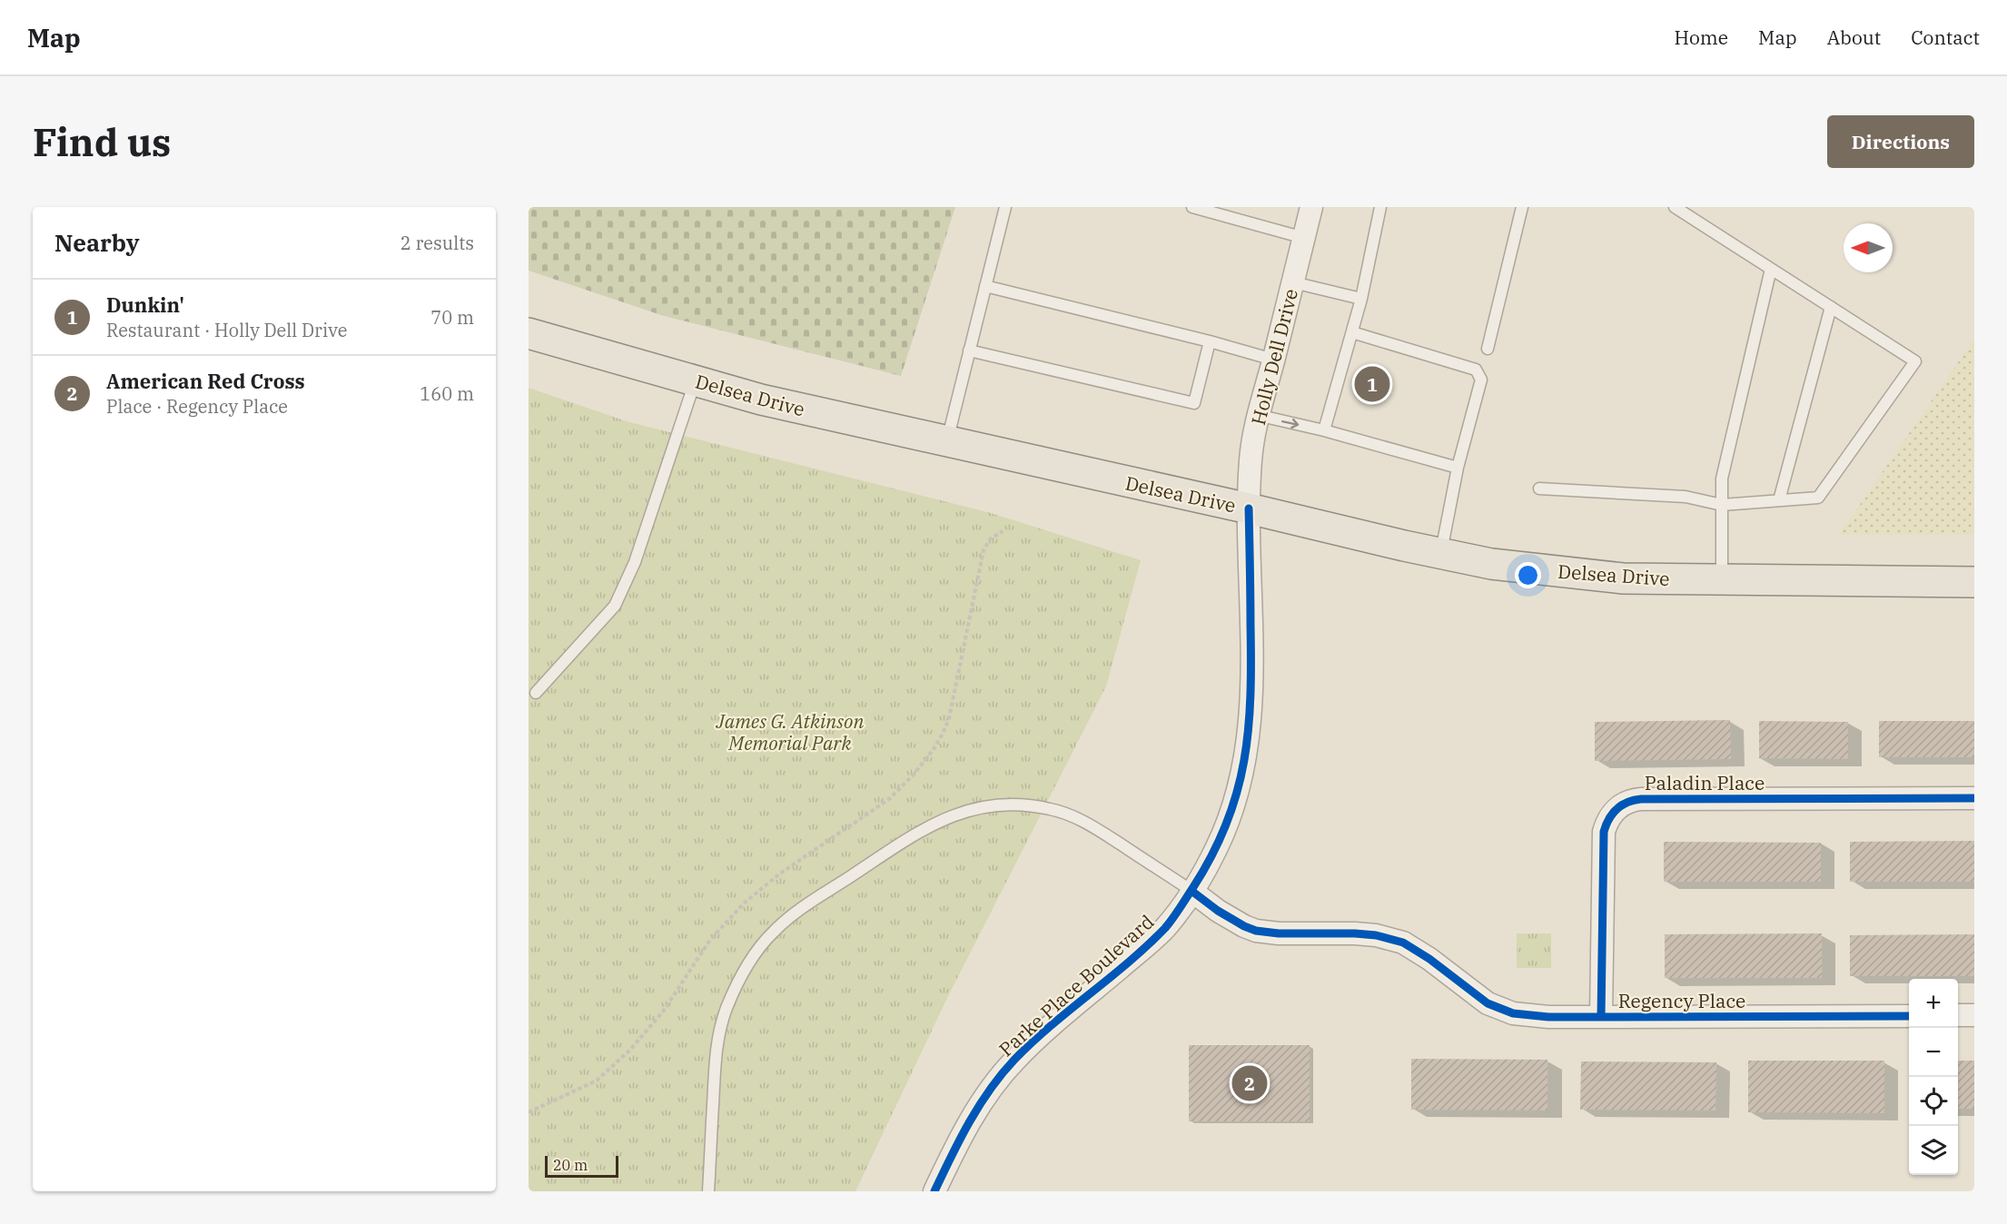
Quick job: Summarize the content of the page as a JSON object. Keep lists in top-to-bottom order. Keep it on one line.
{"streets":{"main road":["Delsea Drive"],"street":["Holly Dell Drive","Paladin Place","Parke Place Boulevard","Regency Place"]},"crossings":[["Holly Dell Drive","Delsea Drive"],["Holly Dell Drive","Parke Place Boulevard"],["Delsea Drive","Parke Place Boulevard"],["Paladin Place","Regency Place"],["Parke Place Boulevard","Regency Place"]],"parks":["James G. Atkinson Memorial Park"],"scale_bar":"20 m","north":"left","page":{"header":"Map","nav":["Home","Map","About","Contact"],"buttons":"Directions","title":"Find us","heading":["Nearby","2 results"],"list":[{"mark":"1","name":"Dunkin'","note":"Restaurant · Holly Dell Drive","value":"70 m"},{"mark":"2","name":"American Red Cross","note":"Place · Regency Place","value":"160 m"}],"pins":["1","2"],"map_buttons":["+","−"],"scale":"20 m"}}
